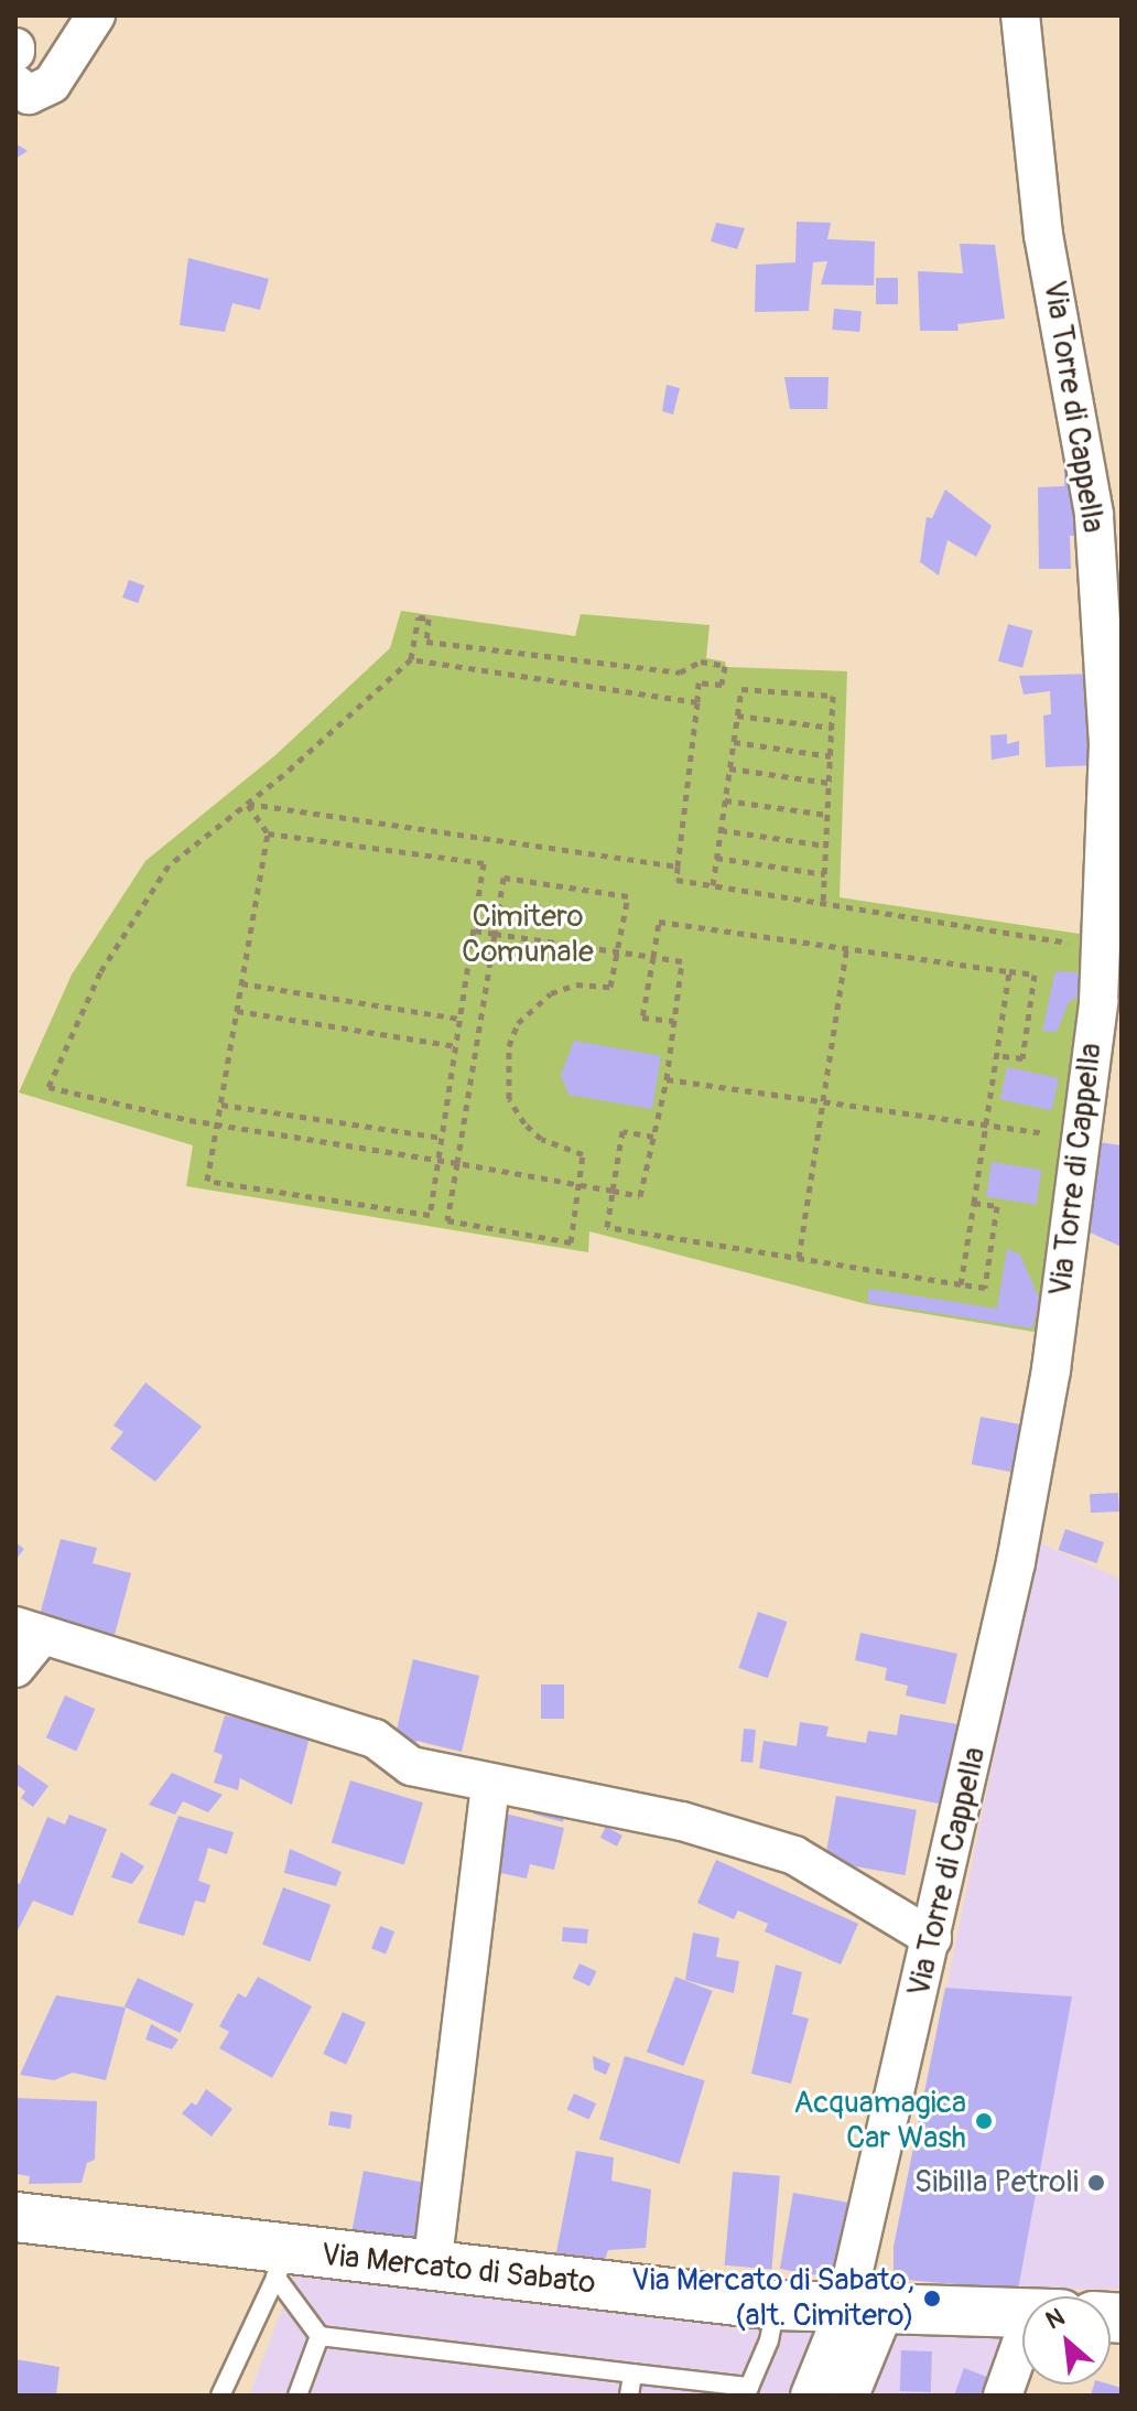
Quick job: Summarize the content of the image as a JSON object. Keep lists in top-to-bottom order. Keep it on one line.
{"streets":{"street":["Via Torre di Cappella","Via Mercato di Sabato"]},"crossings":[["Via Torre di Cappella","Via Mercato di Sabato"]],"parks":["Cimitero Comunale"],"places":["Acquamagica Car Wash","Sibilla Petroli","Via Mercato di Sabato, (alt. Cimitero)"],"north":"top left"}
